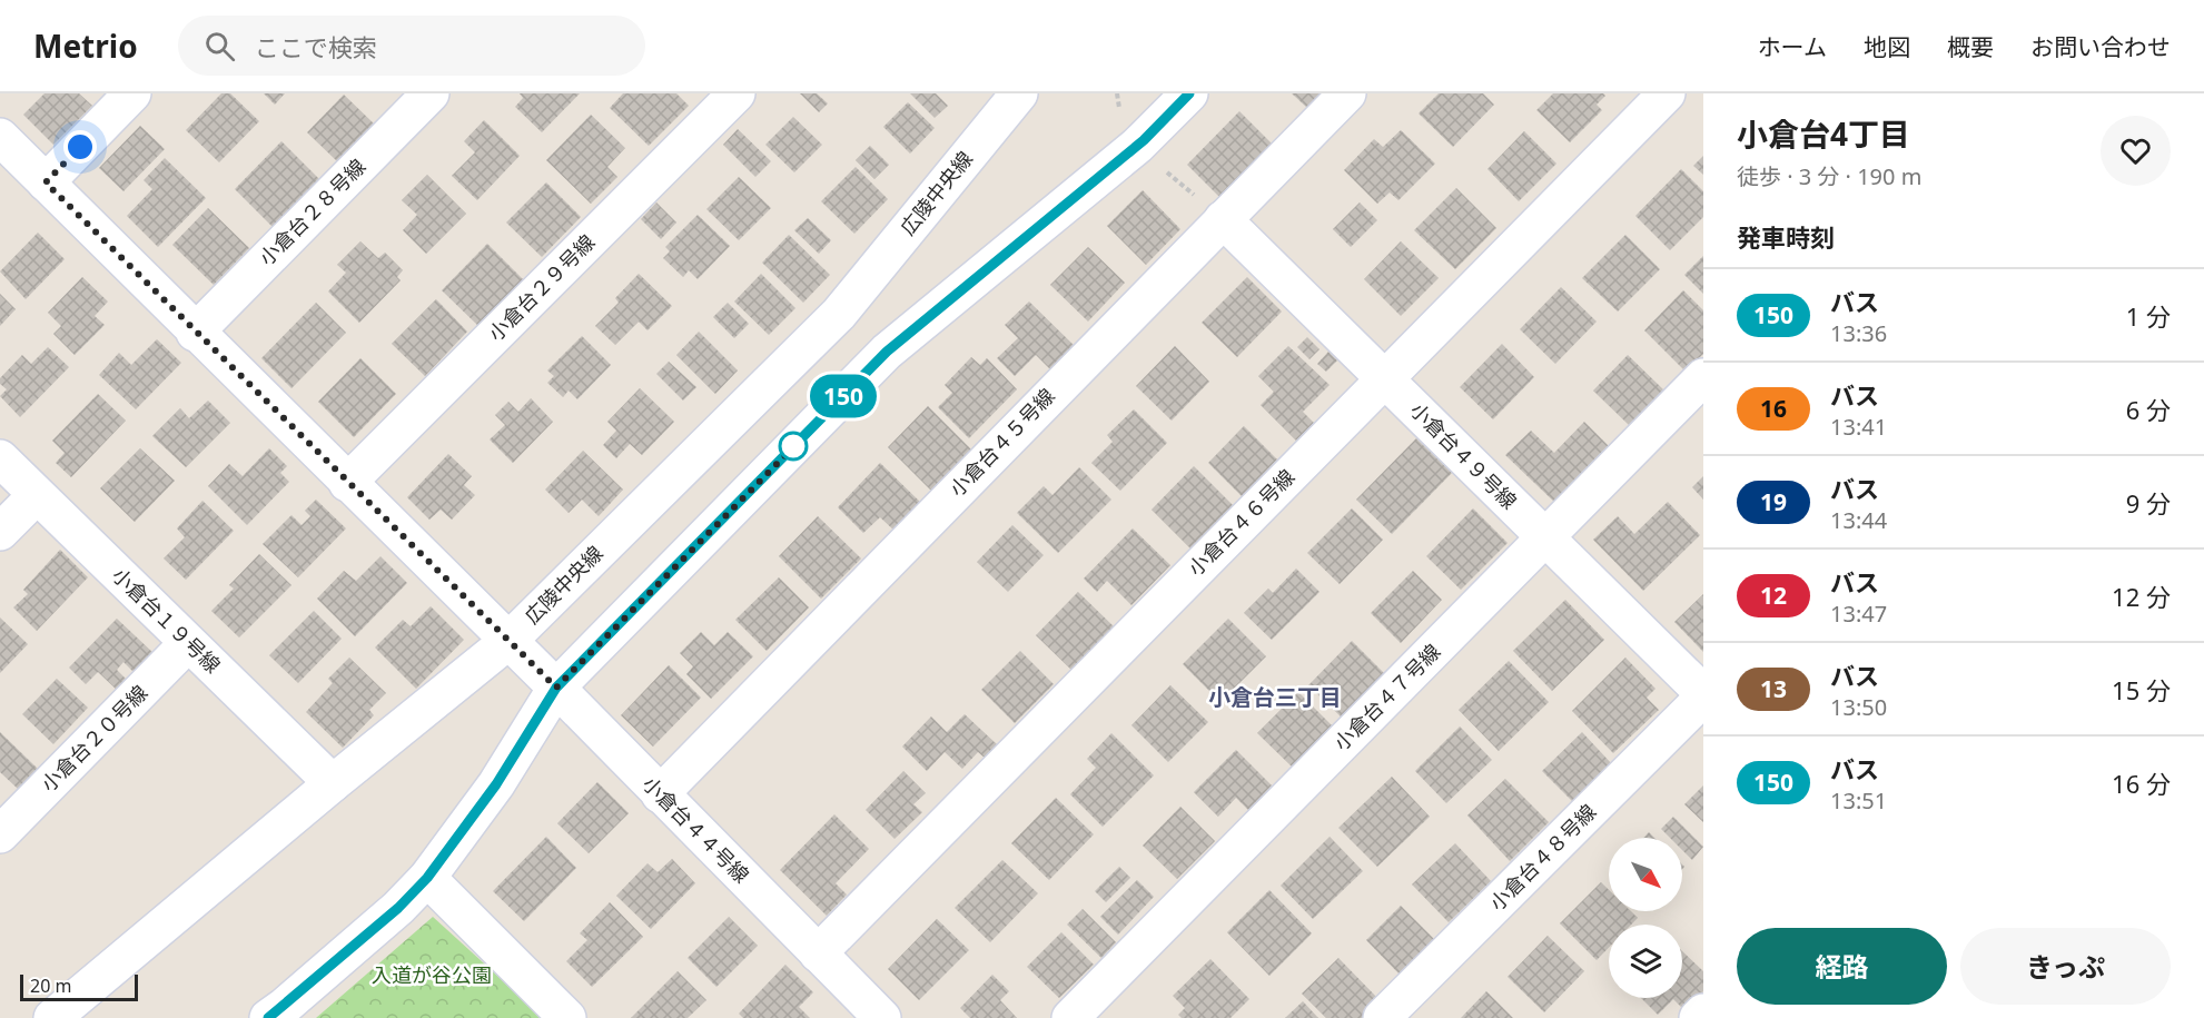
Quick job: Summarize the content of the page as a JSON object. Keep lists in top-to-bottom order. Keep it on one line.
{"streets":{"street":["広陵中央線","小倉台２８号線","小倉台２９号線","小倉台４５号線","小倉台４９号線","小倉台４６号線","小倉台１９号線","小倉台４７号線","小倉台２０号線","小倉台４４号線","小倉台４８号線"]},"crossings":[["広陵中央線","小倉台１９号線"],["広陵中央線","小倉台４４号線"],["小倉台２８号線","小倉台４４号線"],["小倉台２９号線","小倉台４４号線"],["小倉台４５号線","小倉台４９号線"],["小倉台４５号線","小倉台４４号線"],["小倉台４９号線","小倉台４６号線"],["小倉台４９号線","小倉台４７号線"],["小倉台４９号線","小倉台４８号線"],["小倉台４６号線","小倉台４４号線"],["小倉台１９号線","小倉台２０号線"]],"districts":["小倉台三丁目"],"parks":["入道が谷公園"],"lines":["bus line 150"],"scale_bar":"20 m","north":"bottom right","page":{"header":"Metrio","search":"ここで検索","nav":["ホーム","地図","概要","お問い合わせ"],"on_map":"150","heading":[["小倉台4丁目","徒歩 · 3 分 · 190 m"],"発車時刻"],"list":[{"mark":"150","name":"バス","note":"13:36","value":"1 分"},{"mark":"16","name":"バス","note":"13:41","value":"6 分"},{"mark":"19","name":"バス","note":"13:44","value":"9 分"},{"mark":"12","name":"バス","note":"13:47","value":"12 分"},{"mark":"13","name":"バス","note":"13:50","value":"15 分"},{"mark":"150","name":"バス","note":"13:51","value":"16 分"}],"buttons":["経路","きっぷ"],"scale":"20 m"}}
